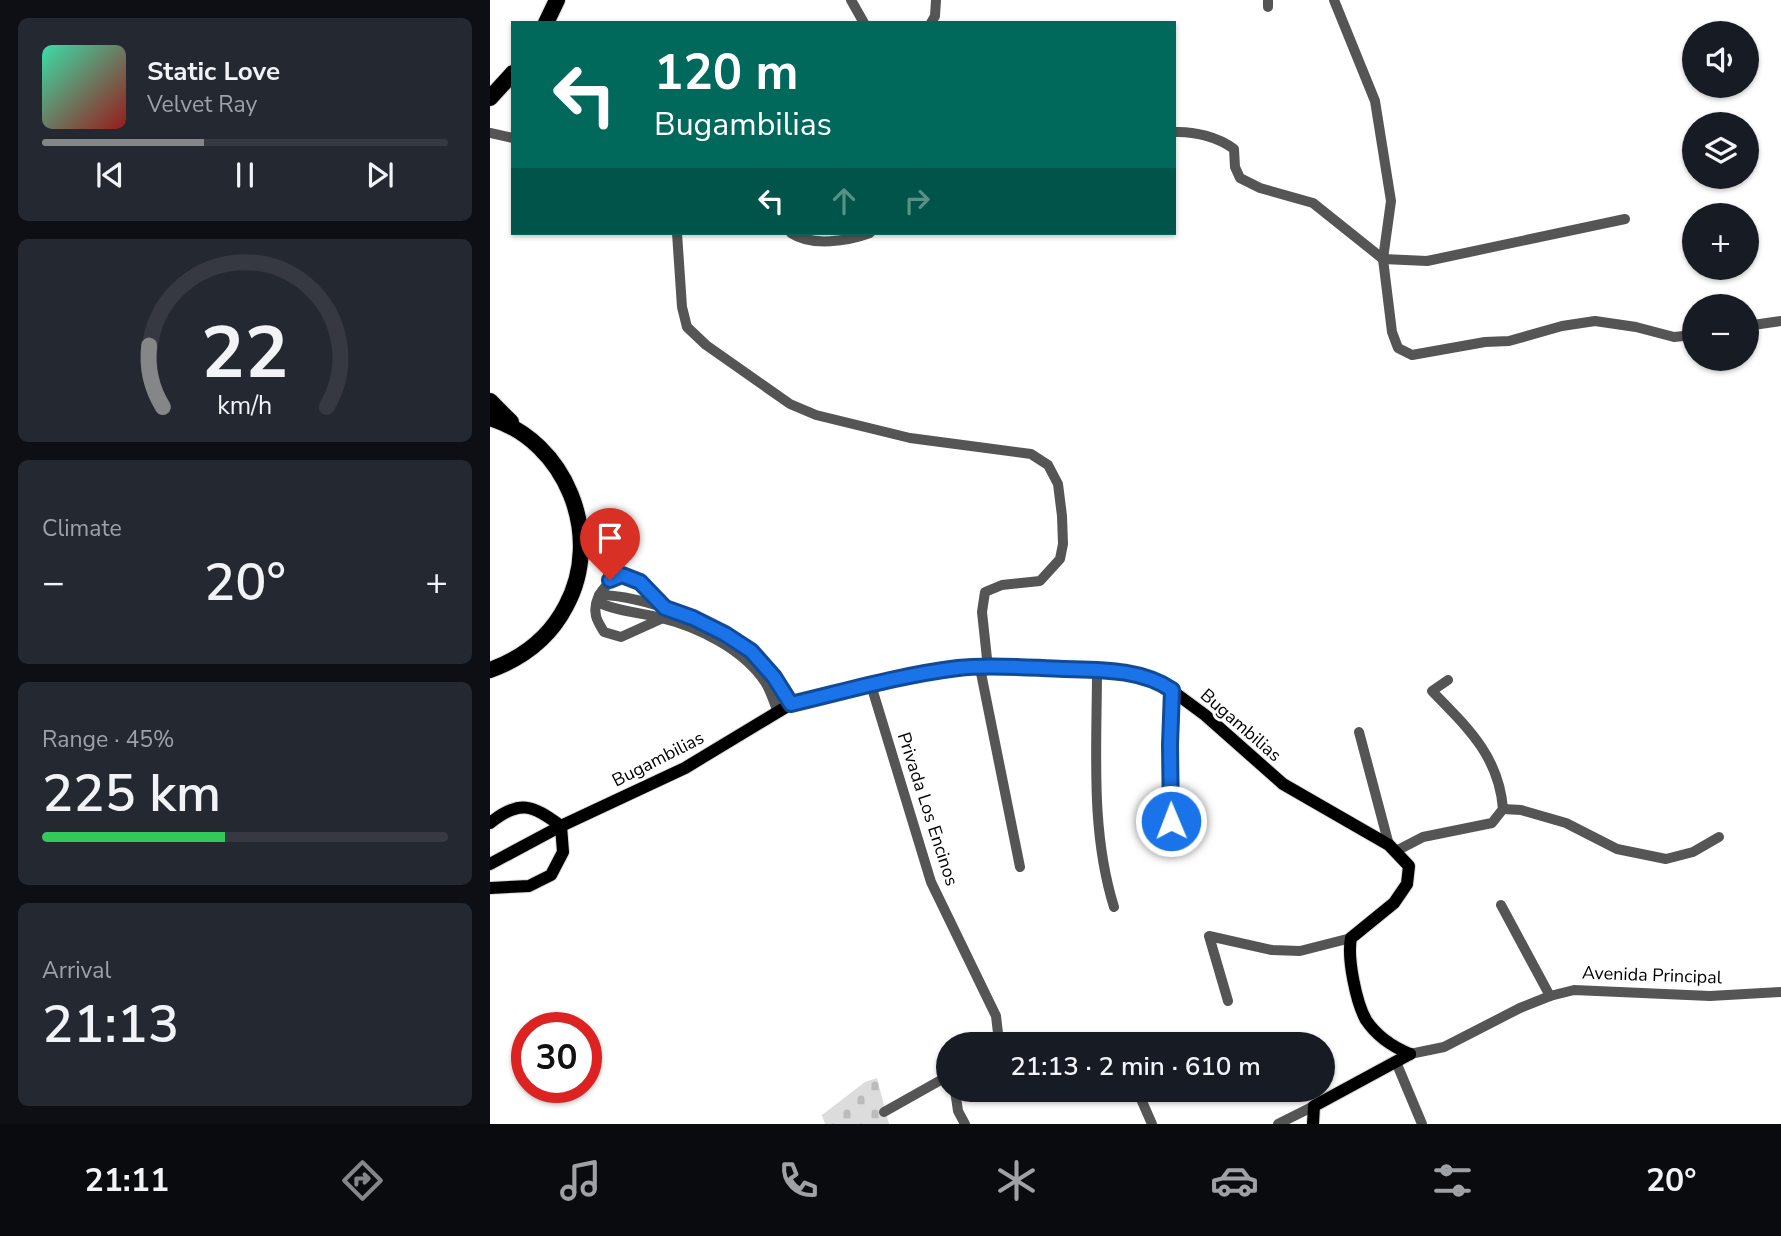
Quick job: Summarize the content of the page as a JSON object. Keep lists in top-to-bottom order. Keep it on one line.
{"streets":{"main road":["Bugambilias"],"street":["Privada Los Encinos","Avenida Principal"]},"crossings":[["Bugambilias","Privada Los Encinos"]],"page":{"map_buttons":["+","−"],"turn":["120 m","Bugambilias"],"song":["Static Love","Velvet Ray"],"tile":["Climate",["Range · 45%","225 km"],["Arrival","21:13"]],"heat":["−","20°","+"],"limit":"30","trip":"21:13 · 2 min · 610 m","tabs":["21:11","20°"],"gauge":["22","km/h"]}}
